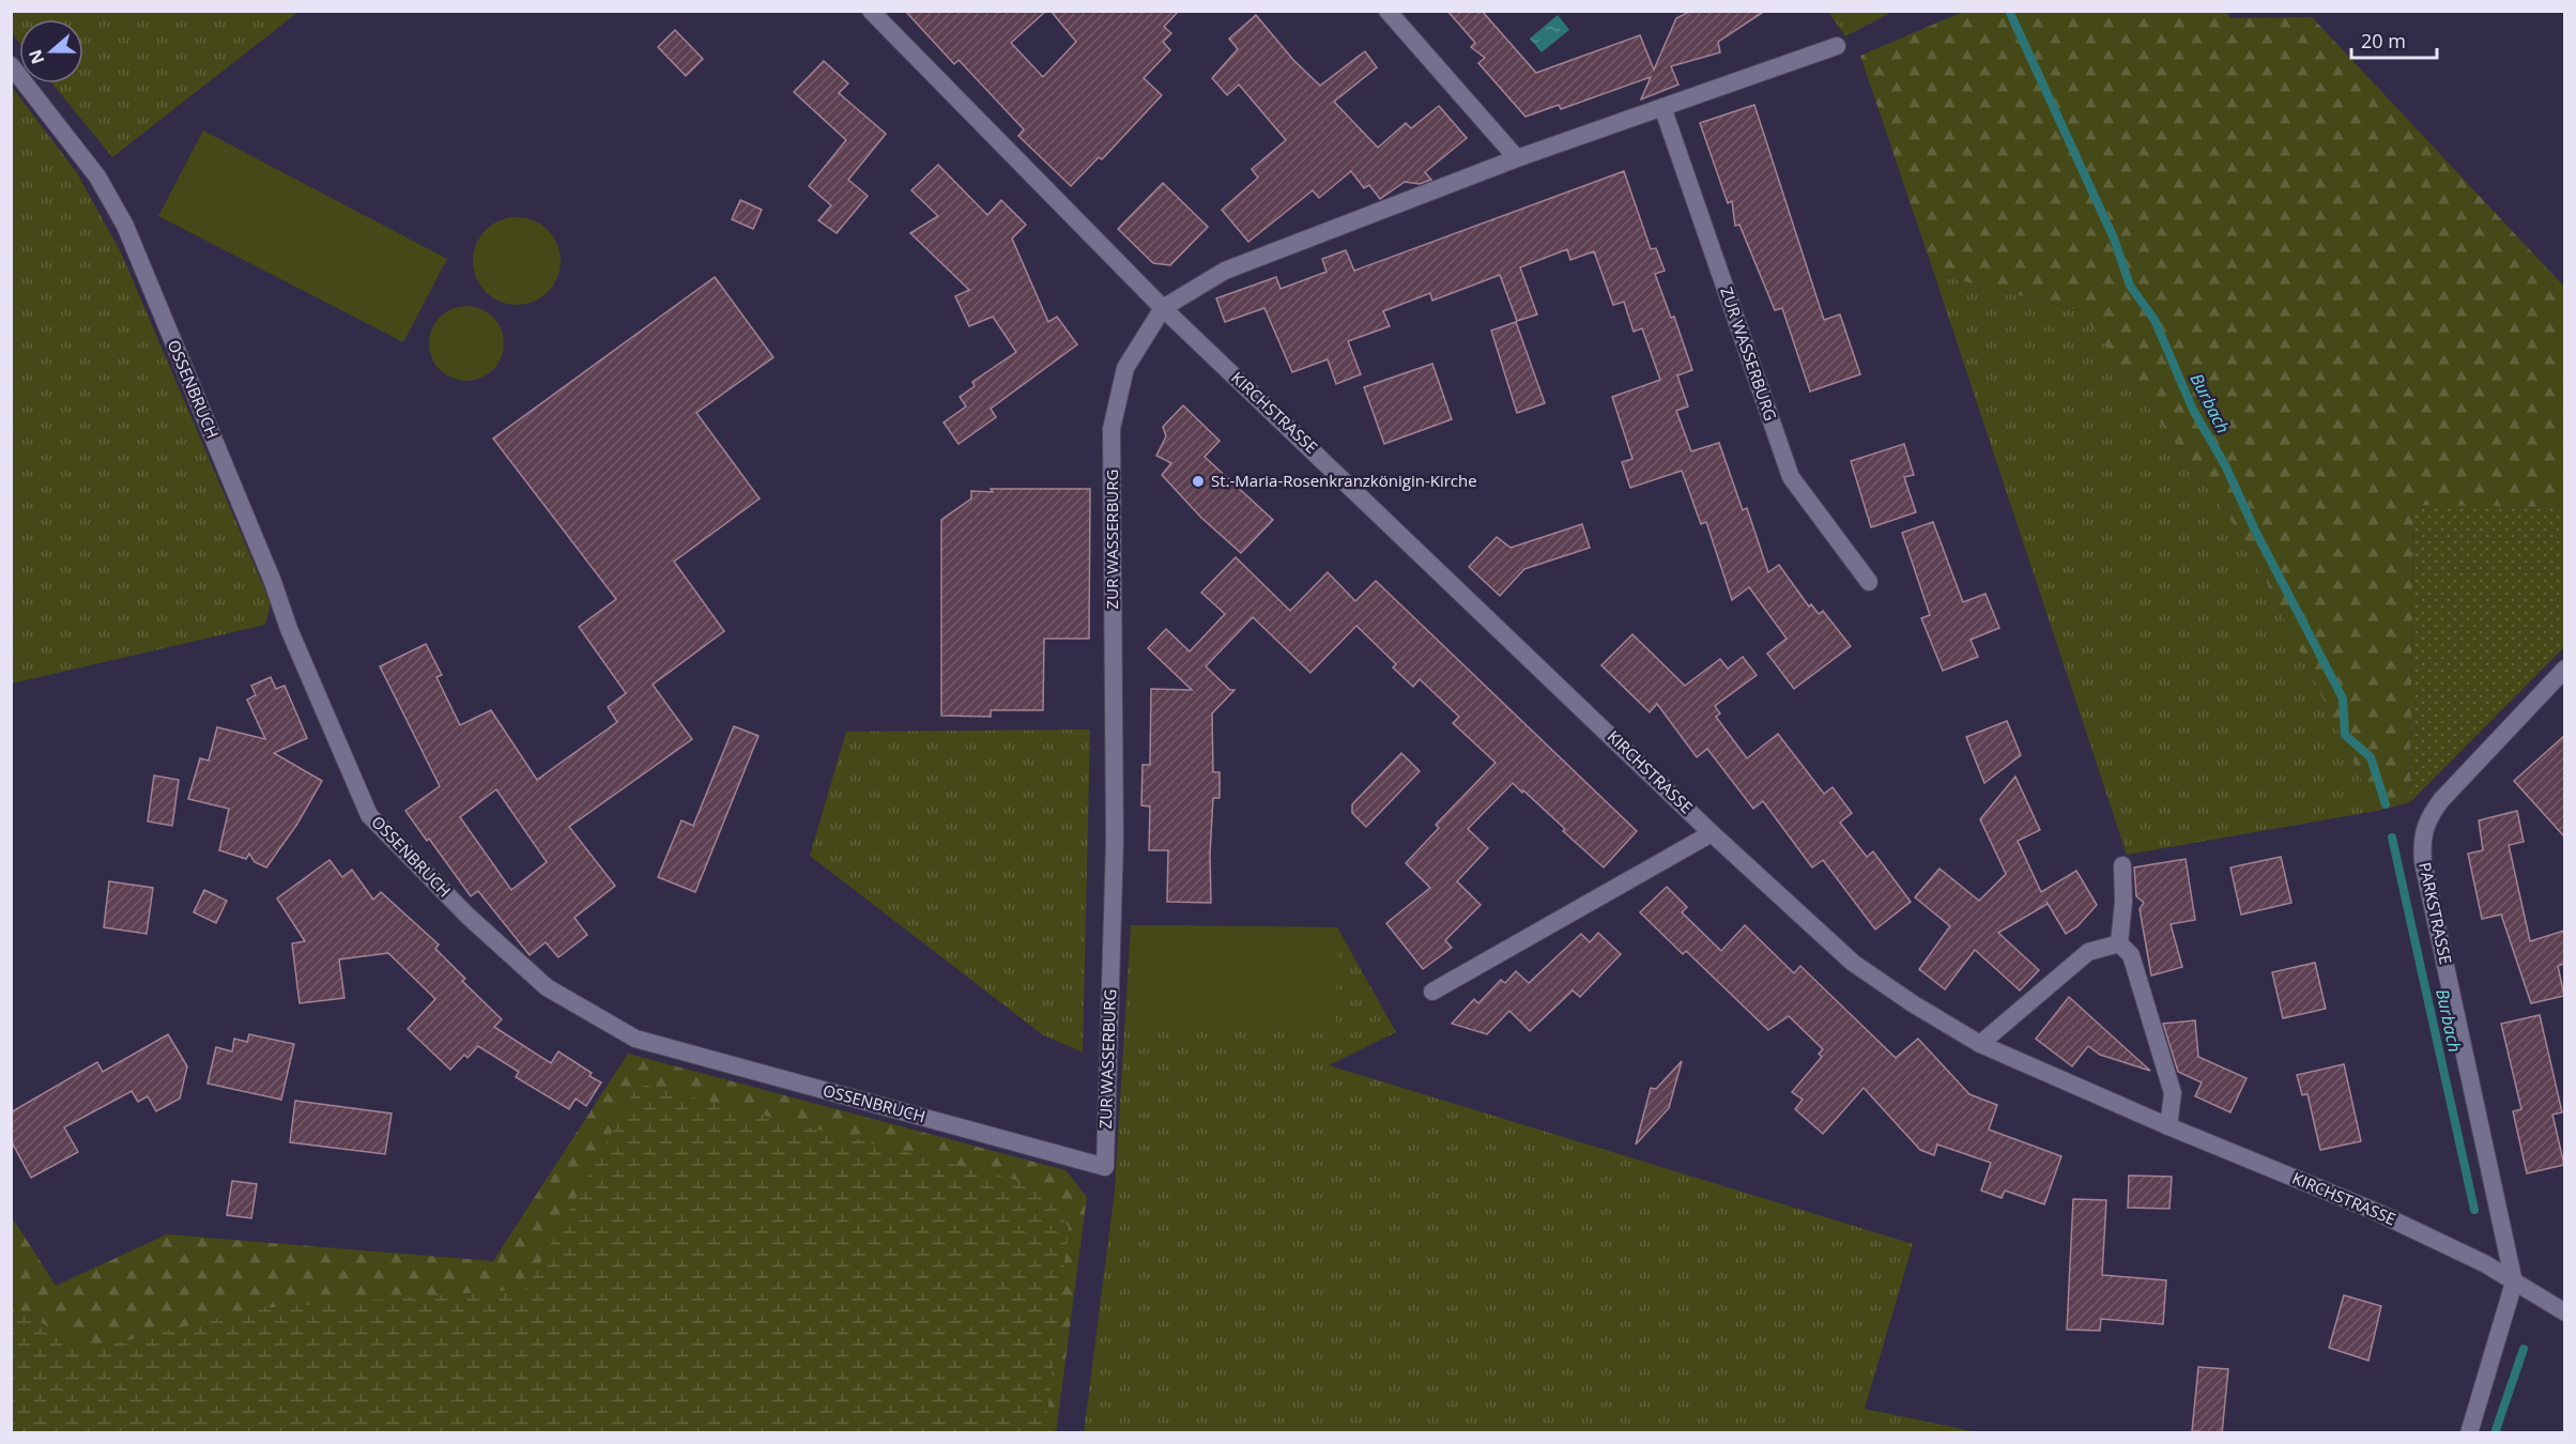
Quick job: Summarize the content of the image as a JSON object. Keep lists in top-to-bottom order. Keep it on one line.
{"streets":{"street":["ZUR WASSERBURG","OSSENBRUCH","KIRCHSTRASSE","PARKSTRASSE"]},"crossings":[["ZUR WASSERBURG","OSSENBRUCH"],["ZUR WASSERBURG","KIRCHSTRASSE"],["KIRCHSTRASSE","PARKSTRASSE"]],"water":["Burbach"],"places":["St.-Maria-Rosenkranzkönigin-Kirche"],"scale_bar":"20 m","north":"left"}
